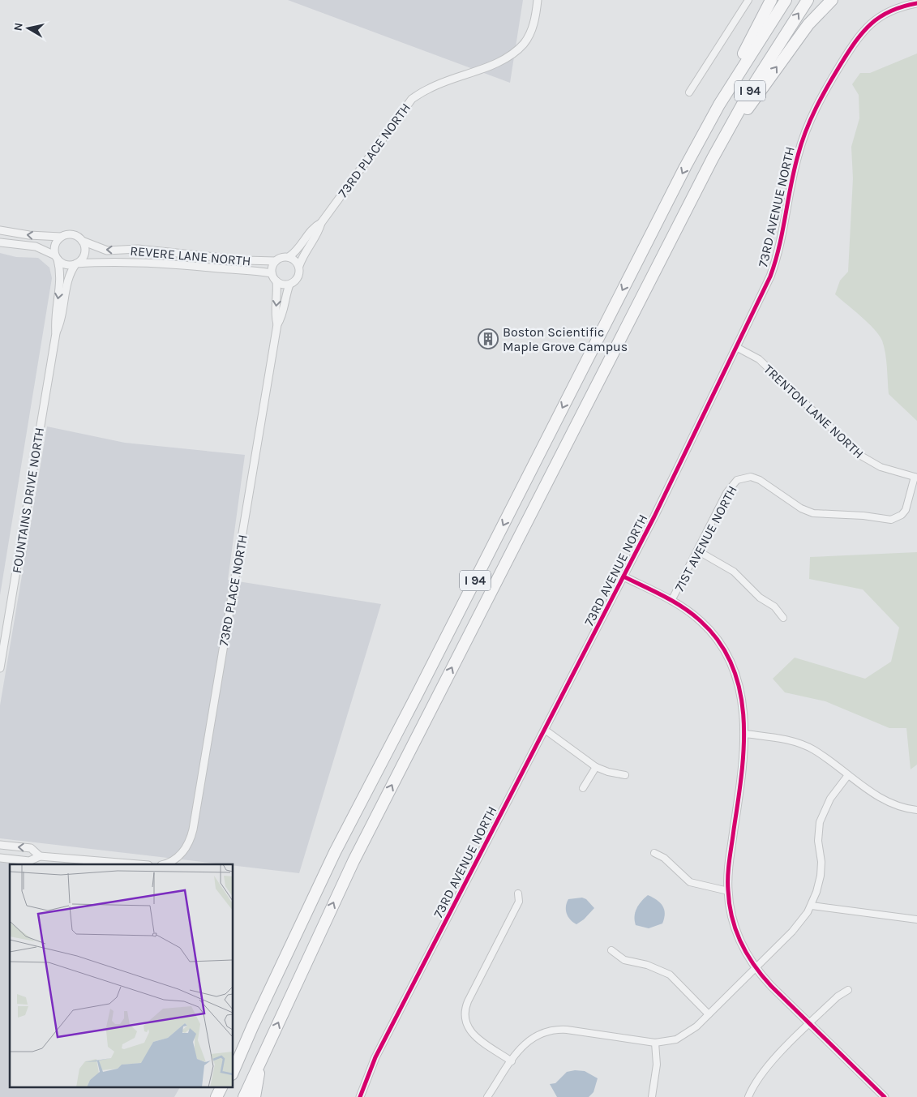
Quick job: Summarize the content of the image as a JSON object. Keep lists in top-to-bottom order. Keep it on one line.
{"streets":{"highway":["I 94"],"street":["73RD PLACE NORTH","73RD AVENUE NORTH","REVERE LANE NORTH","TRENTON LANE NORTH","FOUNTAINS DRIVE NORTH","71ST AVENUE NORTH"]},"crossings":[["73RD PLACE NORTH","REVERE LANE NORTH"],["73RD AVENUE NORTH","TRENTON LANE NORTH"],["REVERE LANE NORTH","FOUNTAINS DRIVE NORTH"],["TRENTON LANE NORTH","71ST AVENUE NORTH"]],"places":{"building":["Boston Scientific Maple Grove Campus"]},"north":"left"}
